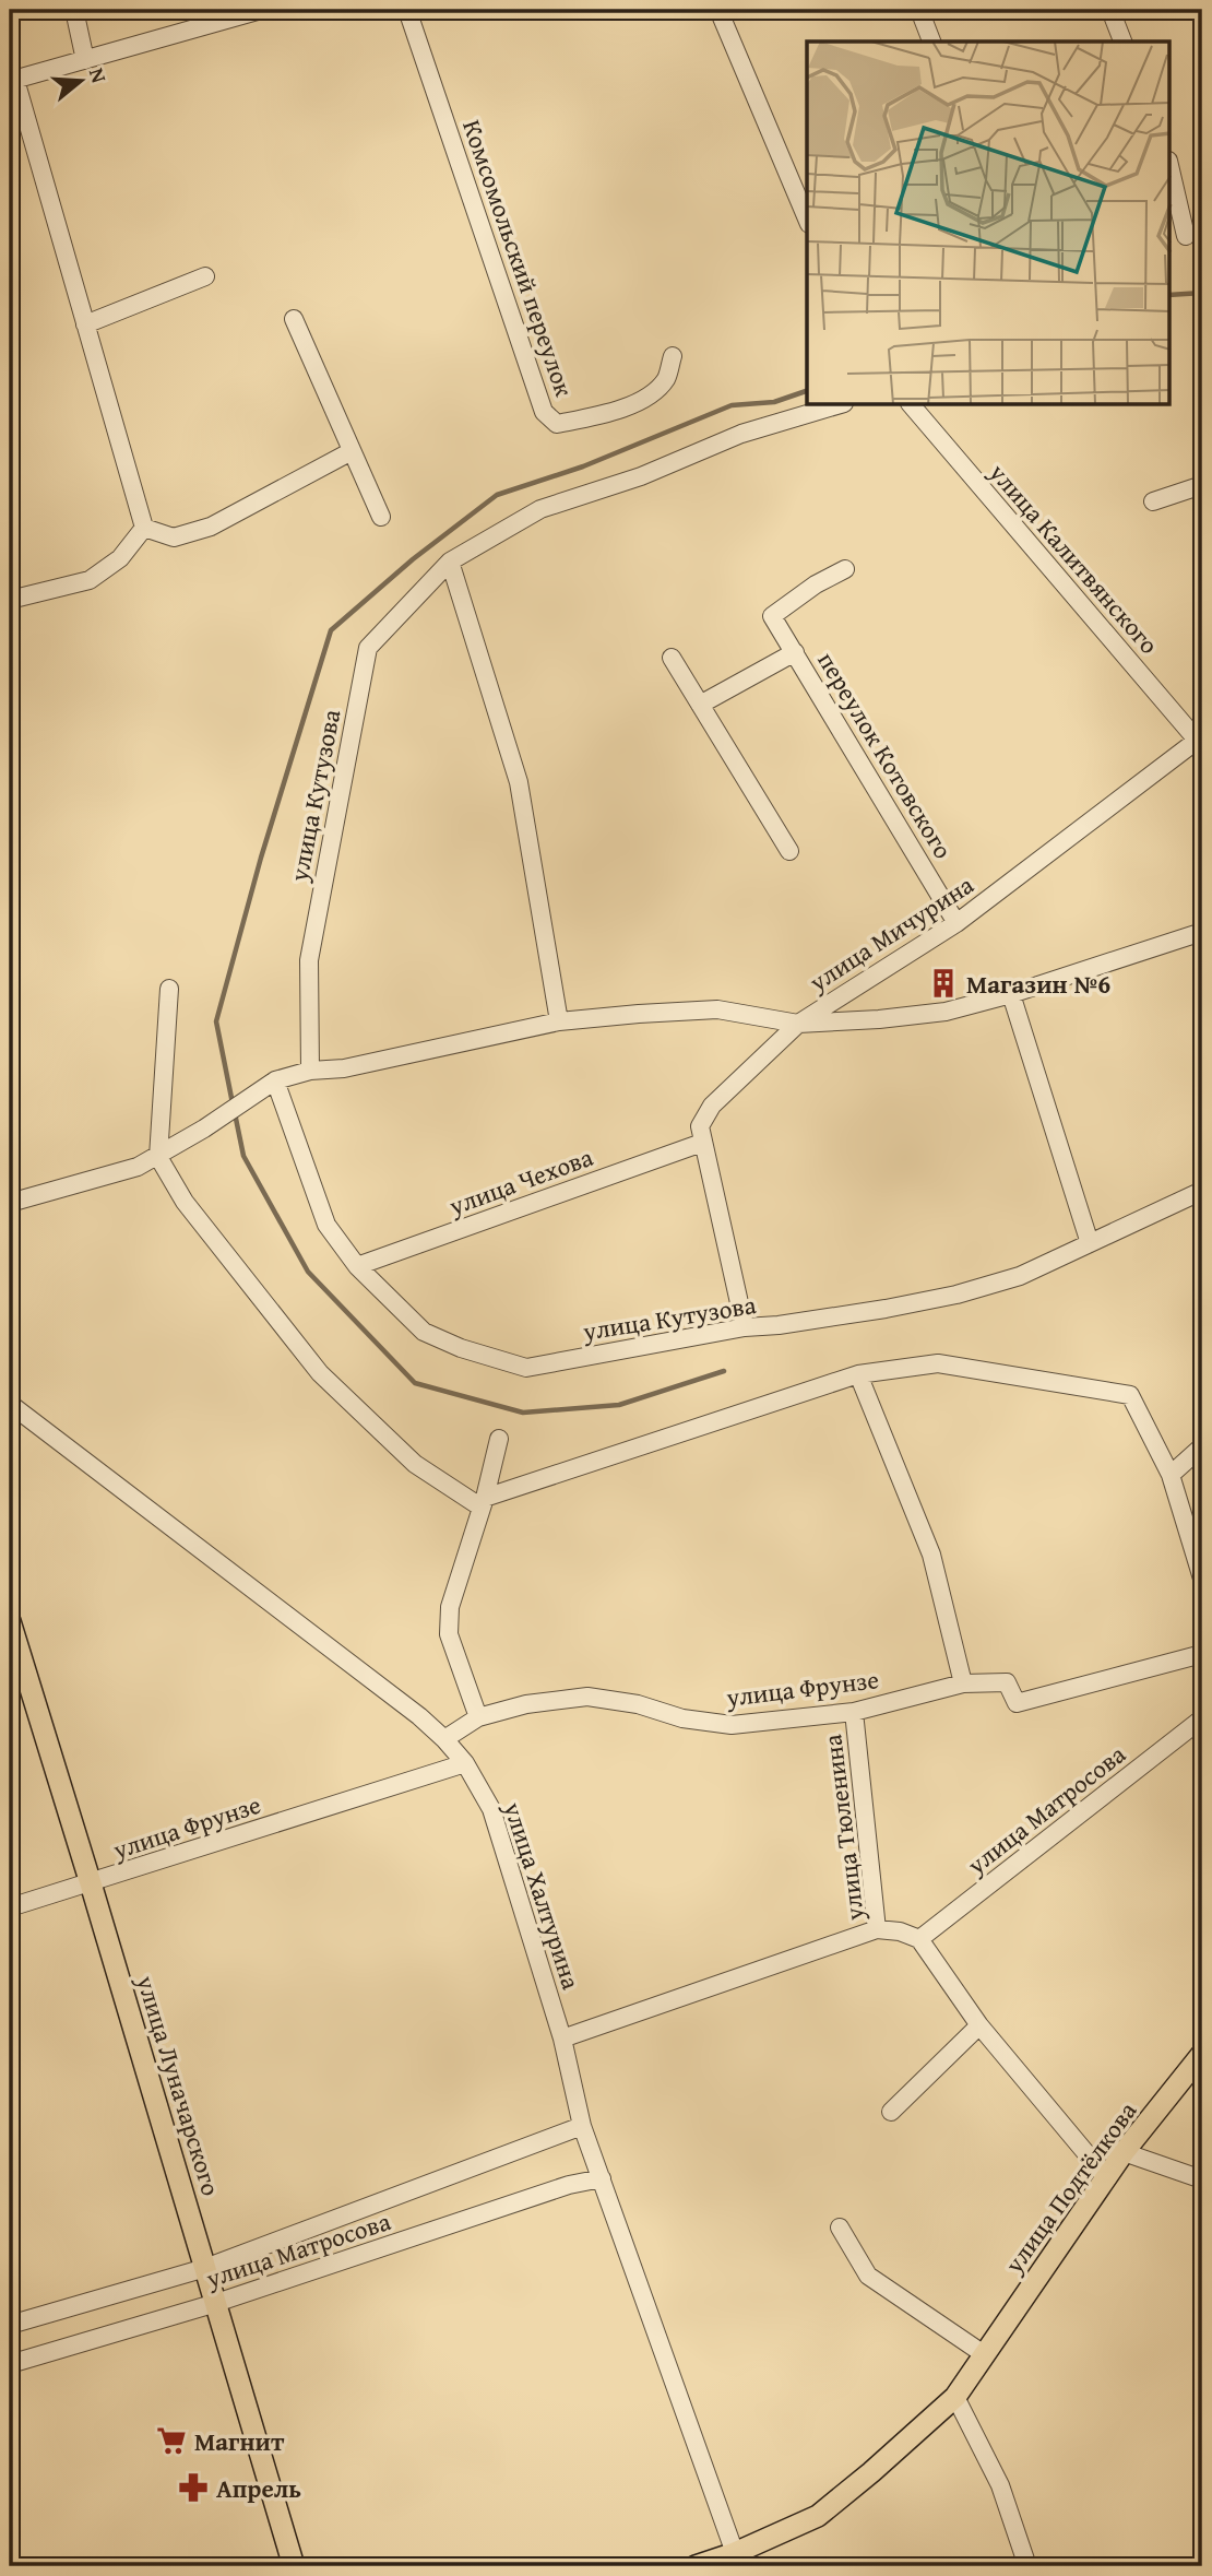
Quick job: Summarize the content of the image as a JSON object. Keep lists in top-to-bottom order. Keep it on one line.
{"streets":{"main road":["улица Луначарского","улица Подтёлкова"],"street":["Комсомольский переулок","улица Калитвянского","переулок Котовского","улица Кутузова","улица Мичурина","улица Чехова","улица Фрунзе","улица Матросова","улица Тюленина","улица Халтурина"]},"crossings":[["улица Калитвянского","улица Мичурина"],["переулок Котовского","улица Мичурина"],["улица Кутузова","улица Мичурина"],["улица Кутузова","улица Чехова"],["улица Фрунзе","улица Тюленина"],["улица Фрунзе","улица Халтурина"],["улица Фрунзе","улица Луначарского"],["улица Матросова","улица Тюленина"],["улица Матросова","улица Халтурина"],["улица Матросова","улица Луначарского"],["улица Халтурина","улица Подтёлкова"]],"places":{"building":["Магазин №6"],"supermarket":["Магнит"],"pharmacy":["Апрель"]},"north":"right"}
